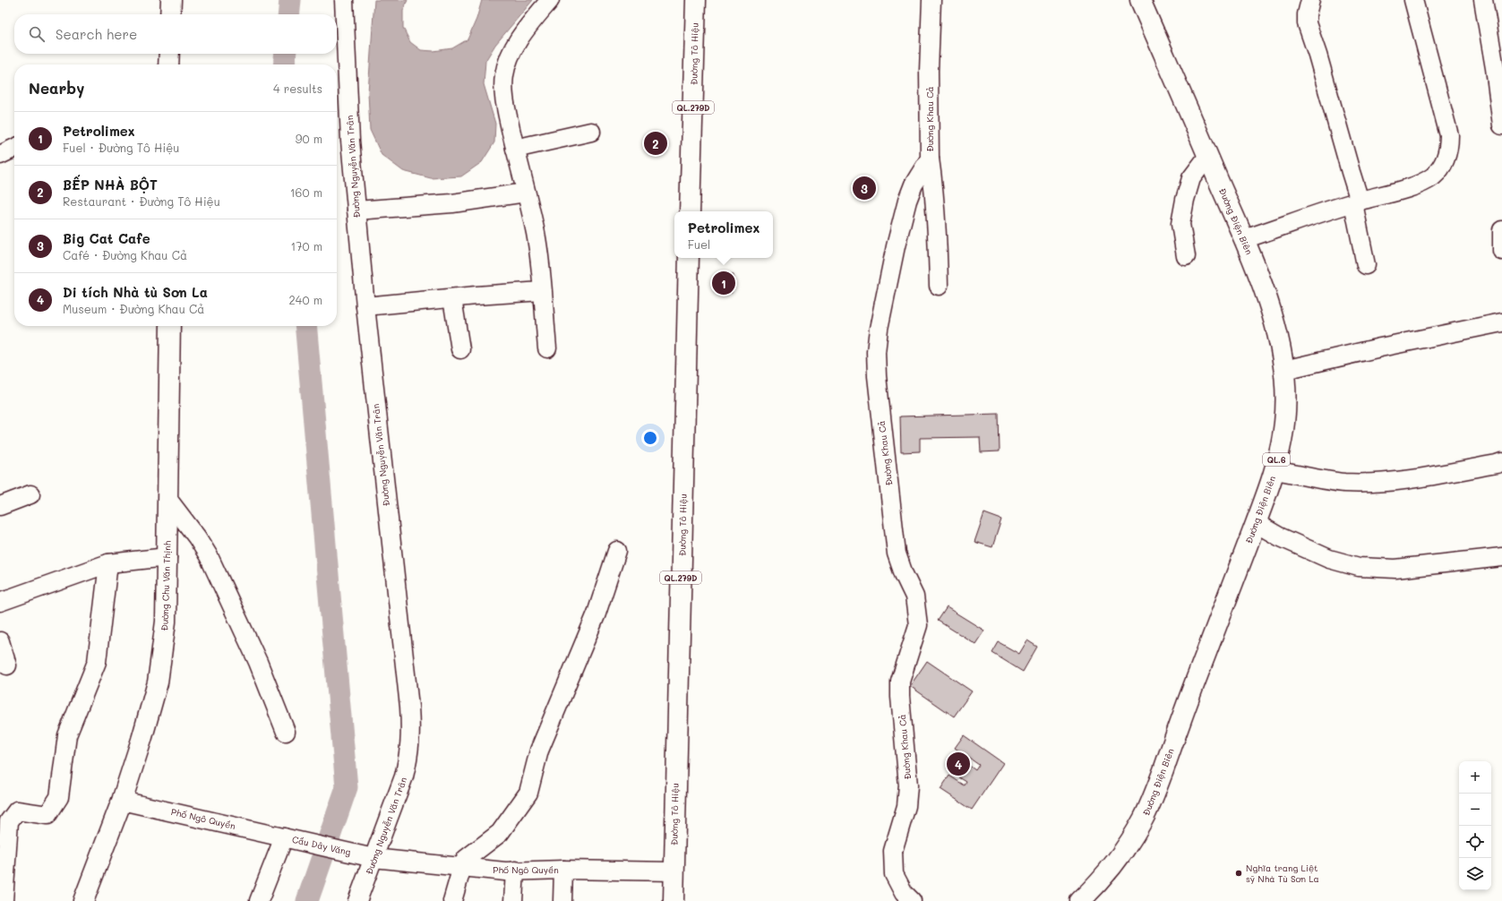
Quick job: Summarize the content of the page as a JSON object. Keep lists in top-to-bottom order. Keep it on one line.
{"streets":{"main road":["Đường Tô Hiệu","QL.279D","Đường Điện Biên","QL.6","Đường Chu Văn Thịnh"],"street":["Đường Khau Cả","Đường Nguyễn Văn Trân","Phố Ngô Quyền","Cầu Dây Văng"]},"crossings":[["Đường Tô Hiệu","Phố Ngô Quyền"],["Đường Nguyễn Văn Trân","Phố Ngô Quyền"],["Đường Nguyễn Văn Trân","Cầu Dây Văng"],["Đường Chu Văn Thịnh","Phố Ngô Quyền"],["Phố Ngô Quyền","Cầu Dây Văng"]],"places":["Nghĩa trang Liệt sỹ Nhà Tù Sơn La"],"page":{"search":"Search here","heading":["Nearby","4 results"],"list":[{"mark":"1","name":"Petrolimex","note":"Fuel · Đường Tô Hiệu","value":"90 m"},{"mark":"2","name":"BẾP NHÀ BỘT","note":"Restaurant · Đường Tô Hiệu","value":"160 m"},{"mark":"3","name":"Big Cat Cafe","note":"Café · Đường Khau Cả","value":"170 m"},{"mark":"4","name":"Di tích Nhà tù Sơn La","note":"Museum · Đường Khau Cả","value":"240 m"}],"pins":["2","3","1","4"],"popup":["Petrolimex","Fuel"],"map_buttons":["+","−"]}}
